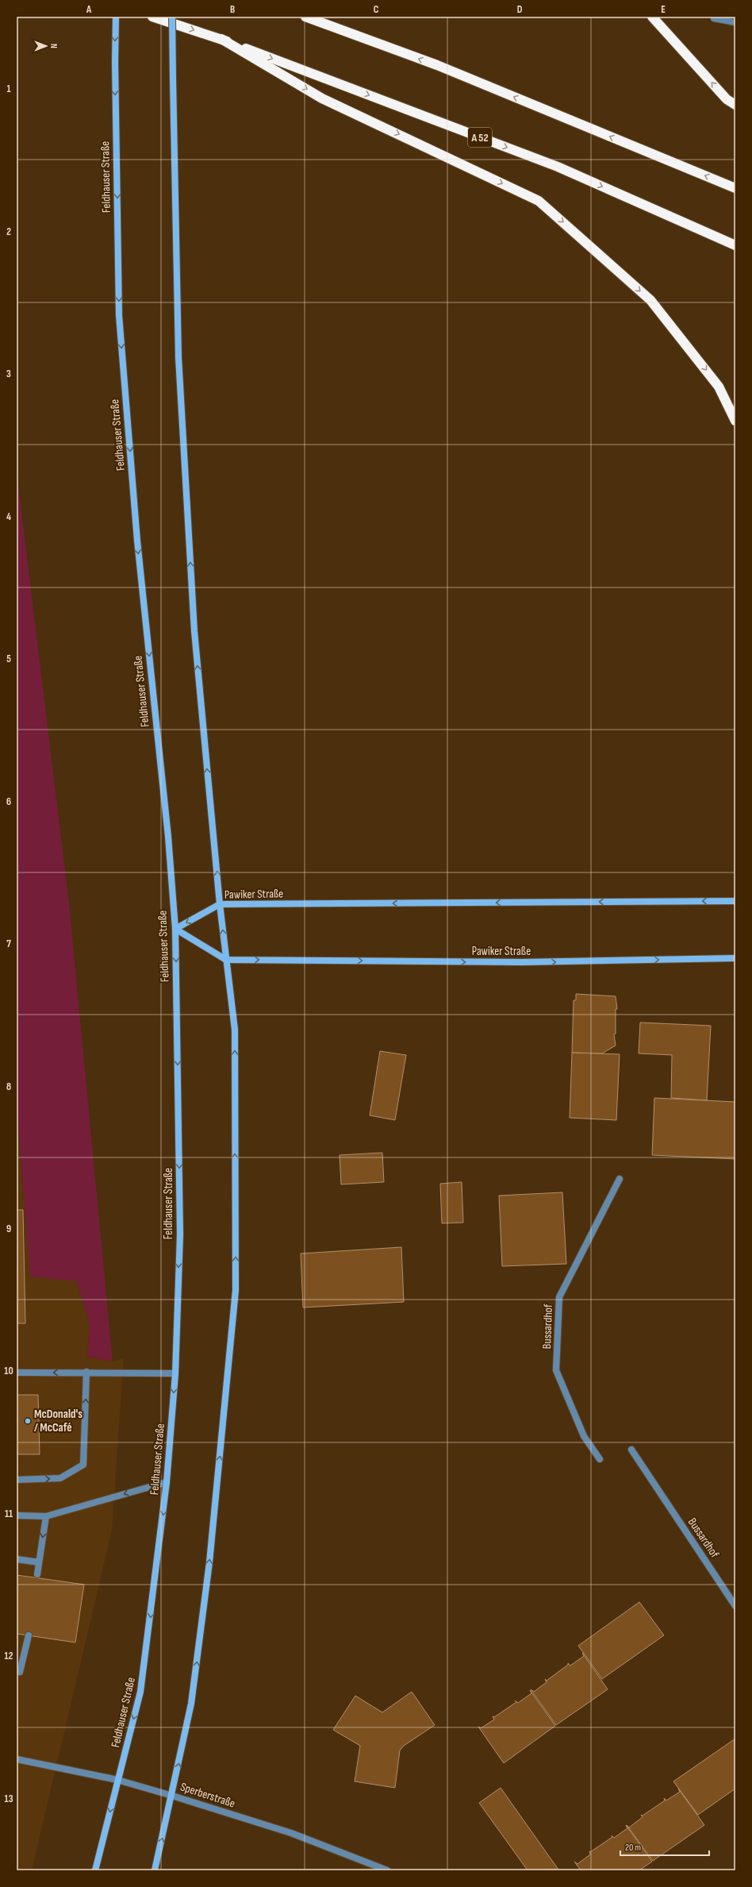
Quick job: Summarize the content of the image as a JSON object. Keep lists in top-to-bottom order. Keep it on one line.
{"streets":{"highway":["A 52"],"main road":["Feldhauser Straße","Pawiker Straße"],"street":["Bussardhof","Sperberstraße"]},"crossings":[["Feldhauser Straße","Pawiker Straße"],["Feldhauser Straße","Sperberstraße"]],"places":["McDonald's / McCafé"],"scale_bar":"20 m","north":"right","grid":{"columns":["A","B","C","D","E"],"rows":["1","2","3","4","5","6","7","8","9","10","11","12","13"]}}
